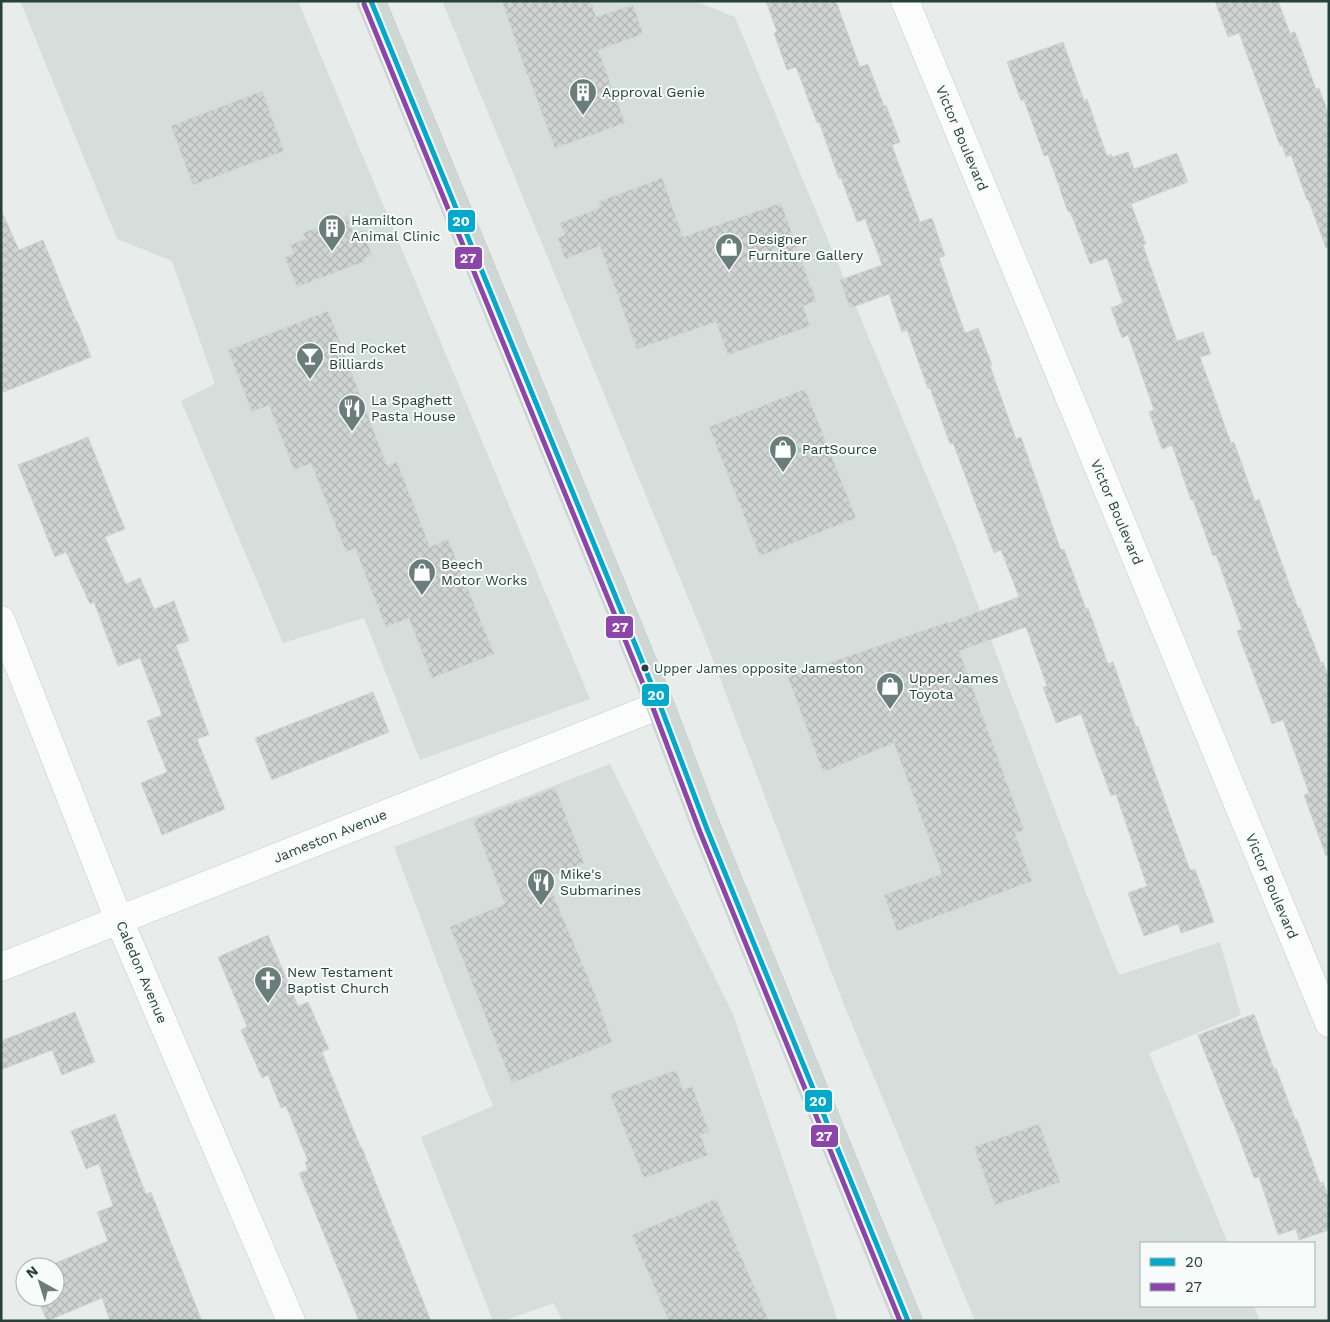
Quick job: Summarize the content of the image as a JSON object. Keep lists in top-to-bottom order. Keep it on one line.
{"streets":{"street":["Victor Boulevard","Jameston Avenue","Caledon Avenue"]},"crossings":[["Jameston Avenue","Caledon Avenue"]],"places":{"building":["Approval Genie","Hamilton Animal Clinic"],"shop":["Designer Furniture Gallery","PartSource","Beech Motor Works","Upper James Toyota"],"bar":["End Pocket Billiards"],"restaurant":["La Spaghett Pasta House","Mike's Submarines"],"other":["Upper James opposite Jameston"],"church":["New Testament Baptist Church"]},"lines":["transit line 20","transit line 27"],"legend":["20","27"],"north":"top left"}
